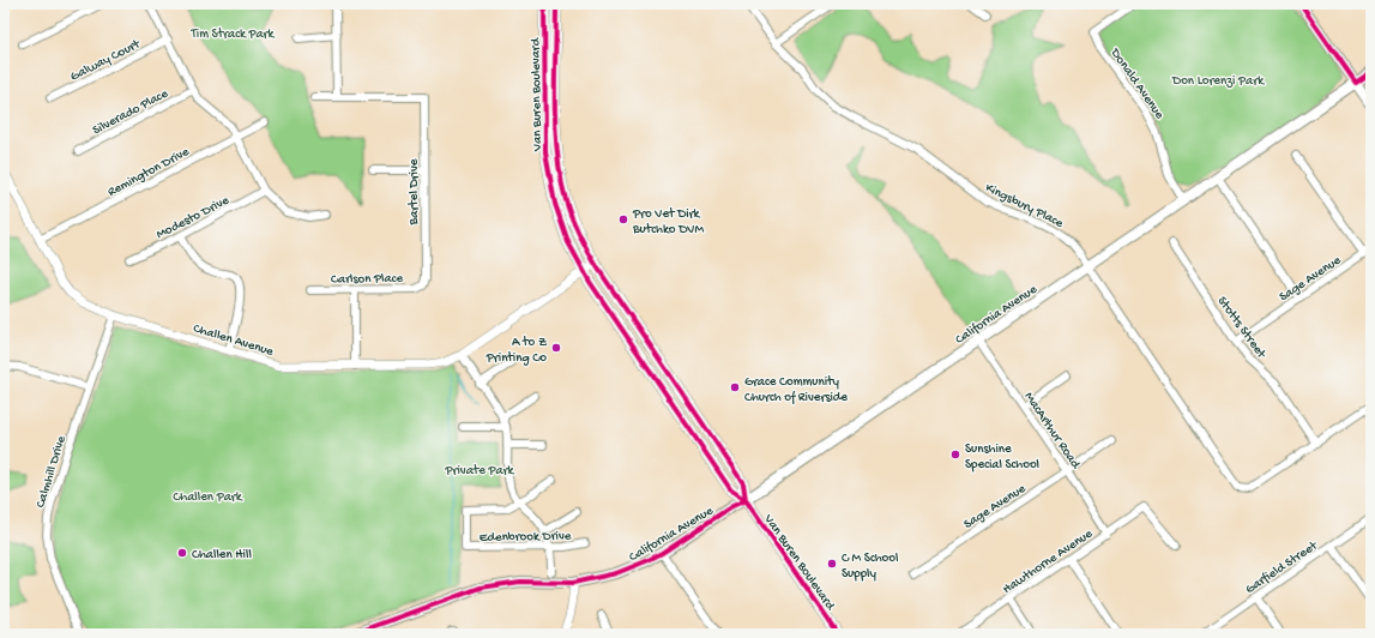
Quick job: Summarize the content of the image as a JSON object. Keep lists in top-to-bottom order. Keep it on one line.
{"streets":{"main road":["Van Buren Boulevard","California Avenue"],"street":["Galway Court","Donald Avenue","Silverado Place","Remington Drive","Bartel Drive","Kingsbury Place","Modesto Drive","Carlson Place","Sage Avenue","Stotts Street","Challen Avenue","MacArthur Road","Calmhill Drive","Edenbrook Drive","Hawthorne Avenue","Garfield Street"]},"crossings":[["Donald Avenue","California Avenue"],["Van Buren Boulevard","California Avenue"],["Van Buren Boulevard","Challen Avenue"],["Remington Drive","Challen Avenue"],["Bartel Drive","Carlson Place"],["Kingsbury Place","California Avenue"],["Kingsbury Place","Stotts Street"],["Sage Avenue","Stotts Street"],["Sage Avenue","MacArthur Road"],["California Avenue","MacArthur Road"],["Challen Avenue","Calmhill Drive"],["MacArthur Road","Hawthorne Avenue"]],"parks":["Tim Strack Park","Don Lorenzi Park","Private Park","Challen Park"],"places":["Pro Vet Dirk Butchko DVM","A to Z Printing Co","Grace Community Church of Riverside","Sunshine Special School","Challen Hill","C M School Supply"]}
